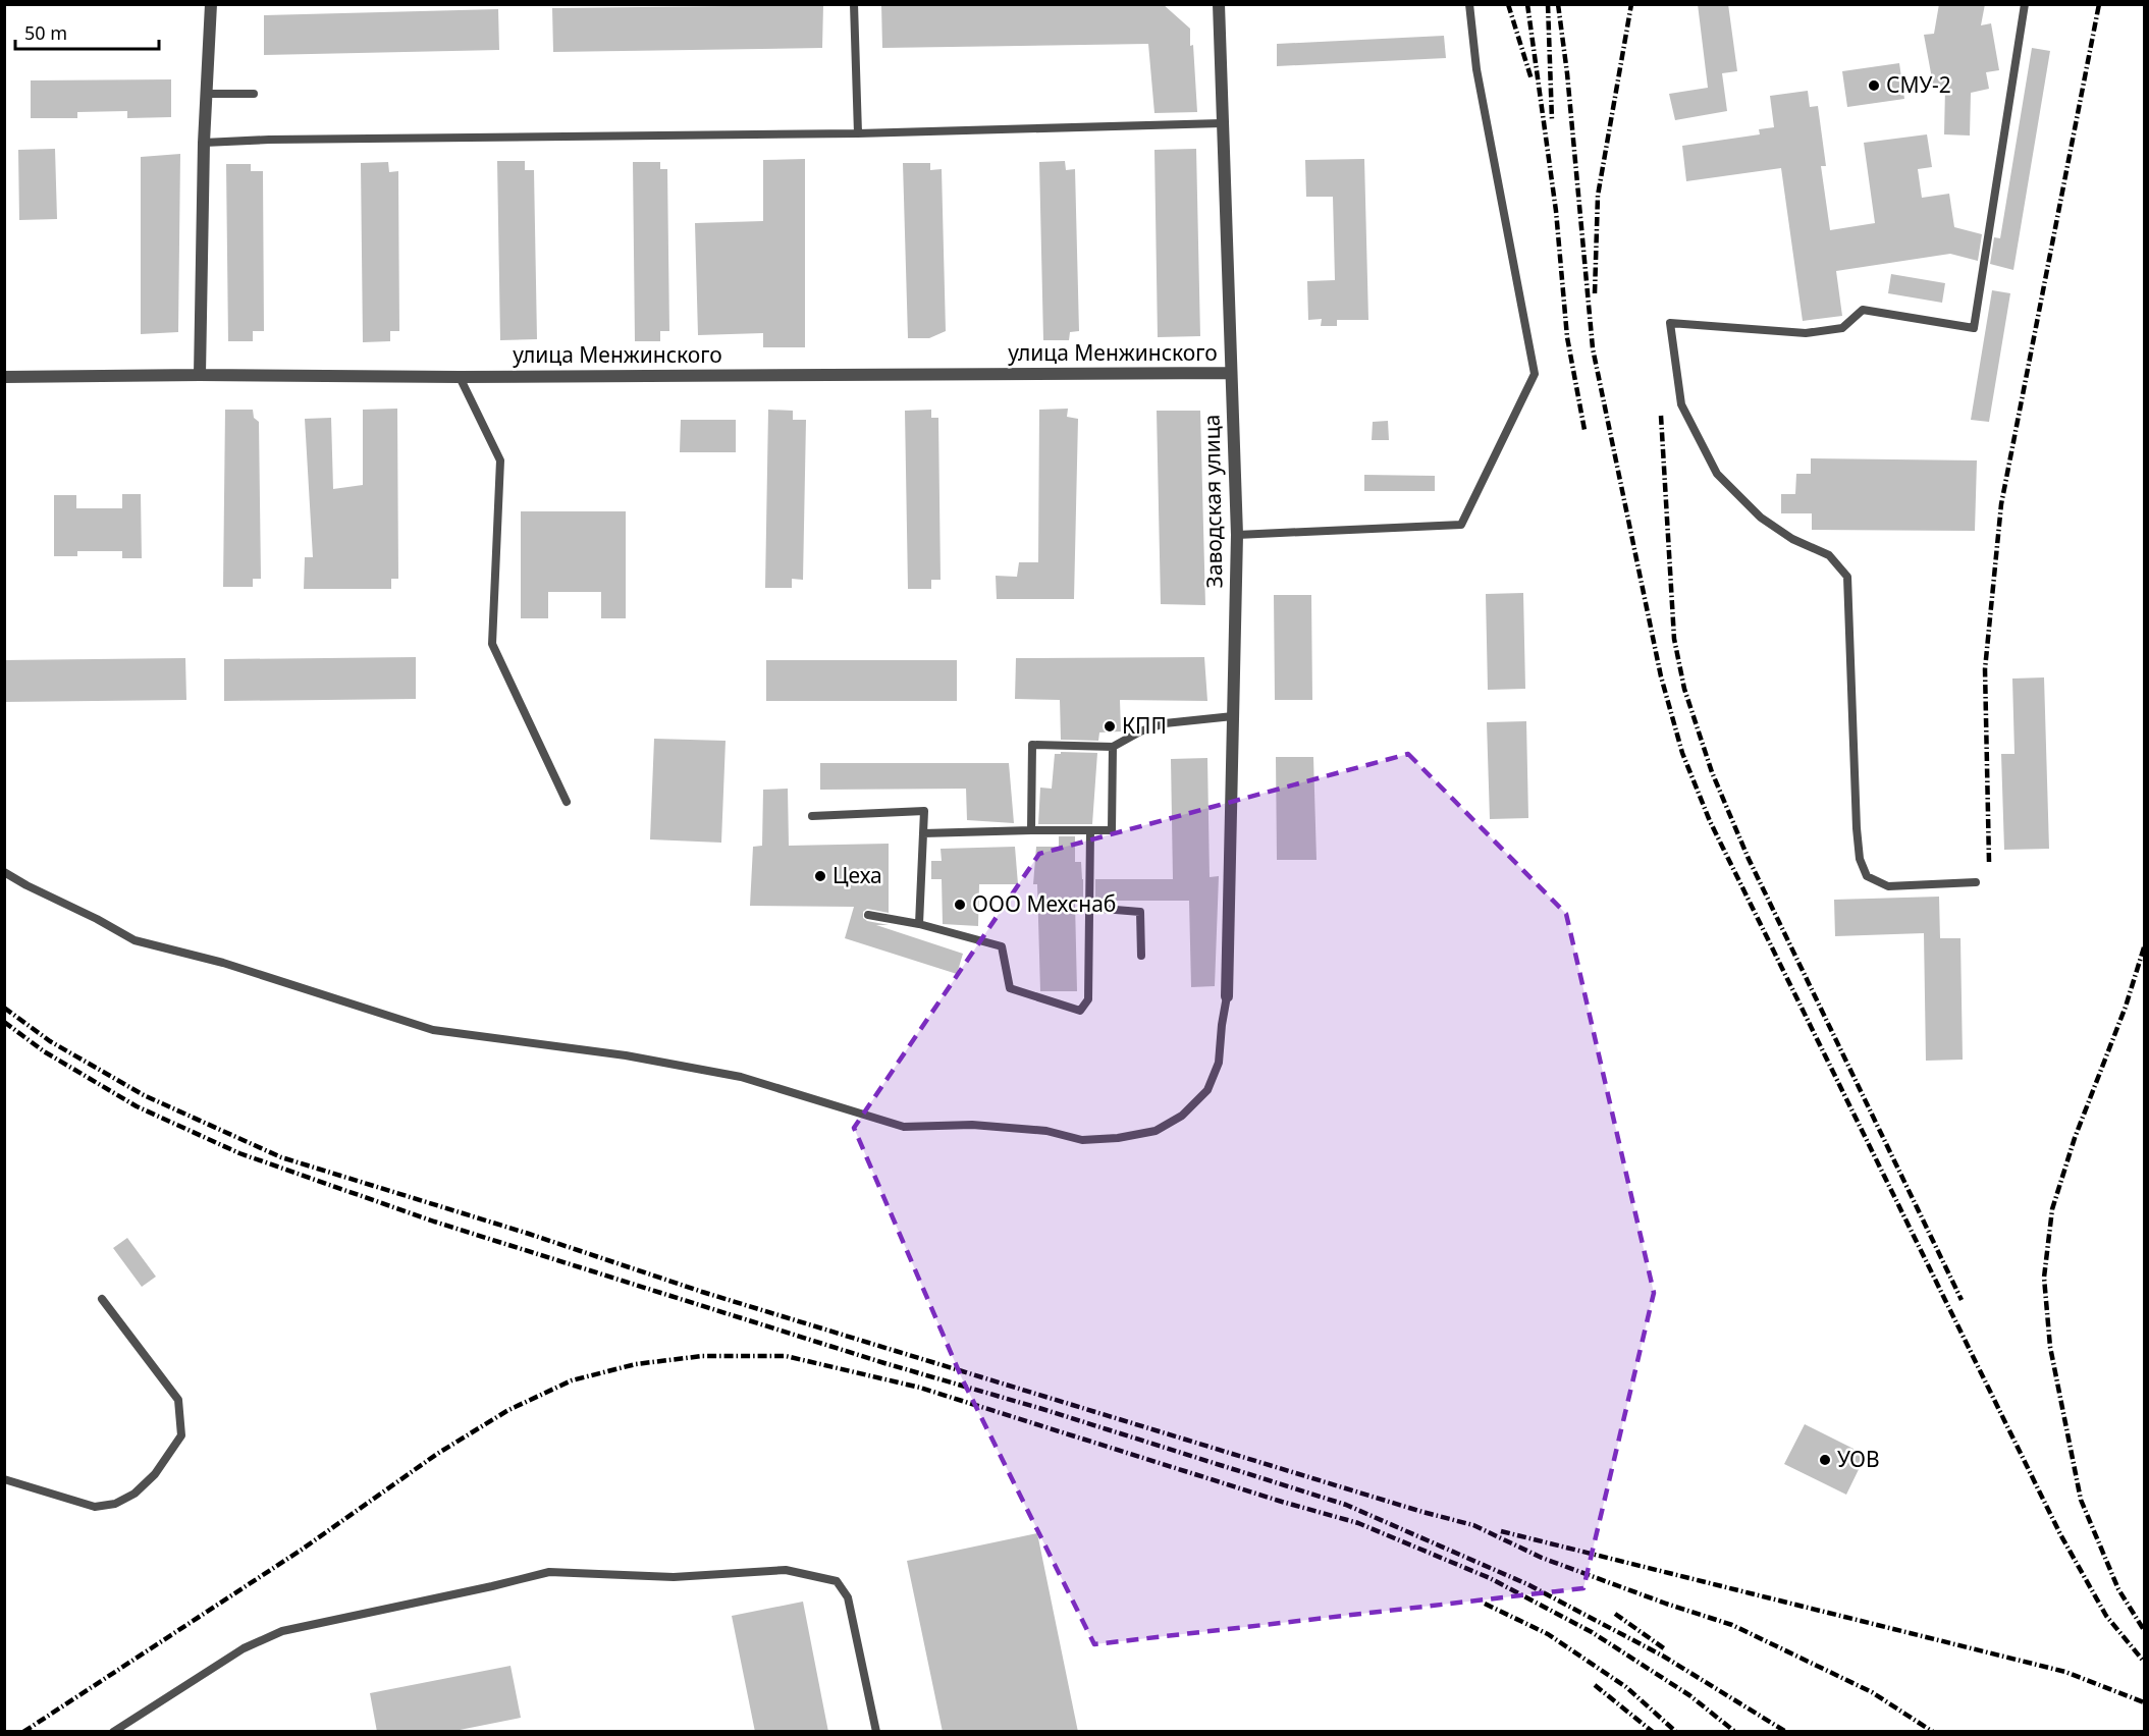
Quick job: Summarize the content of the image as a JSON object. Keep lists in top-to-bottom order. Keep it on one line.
{"streets":{"street":["улица Менжинского","Заводская улица"]},"crossings":[["улица Менжинского","Заводская улица"]],"places":["СМУ-2","КПП","Цеха","ООО Мехснаб","УОВ"],"scale_bar":"50 m"}
